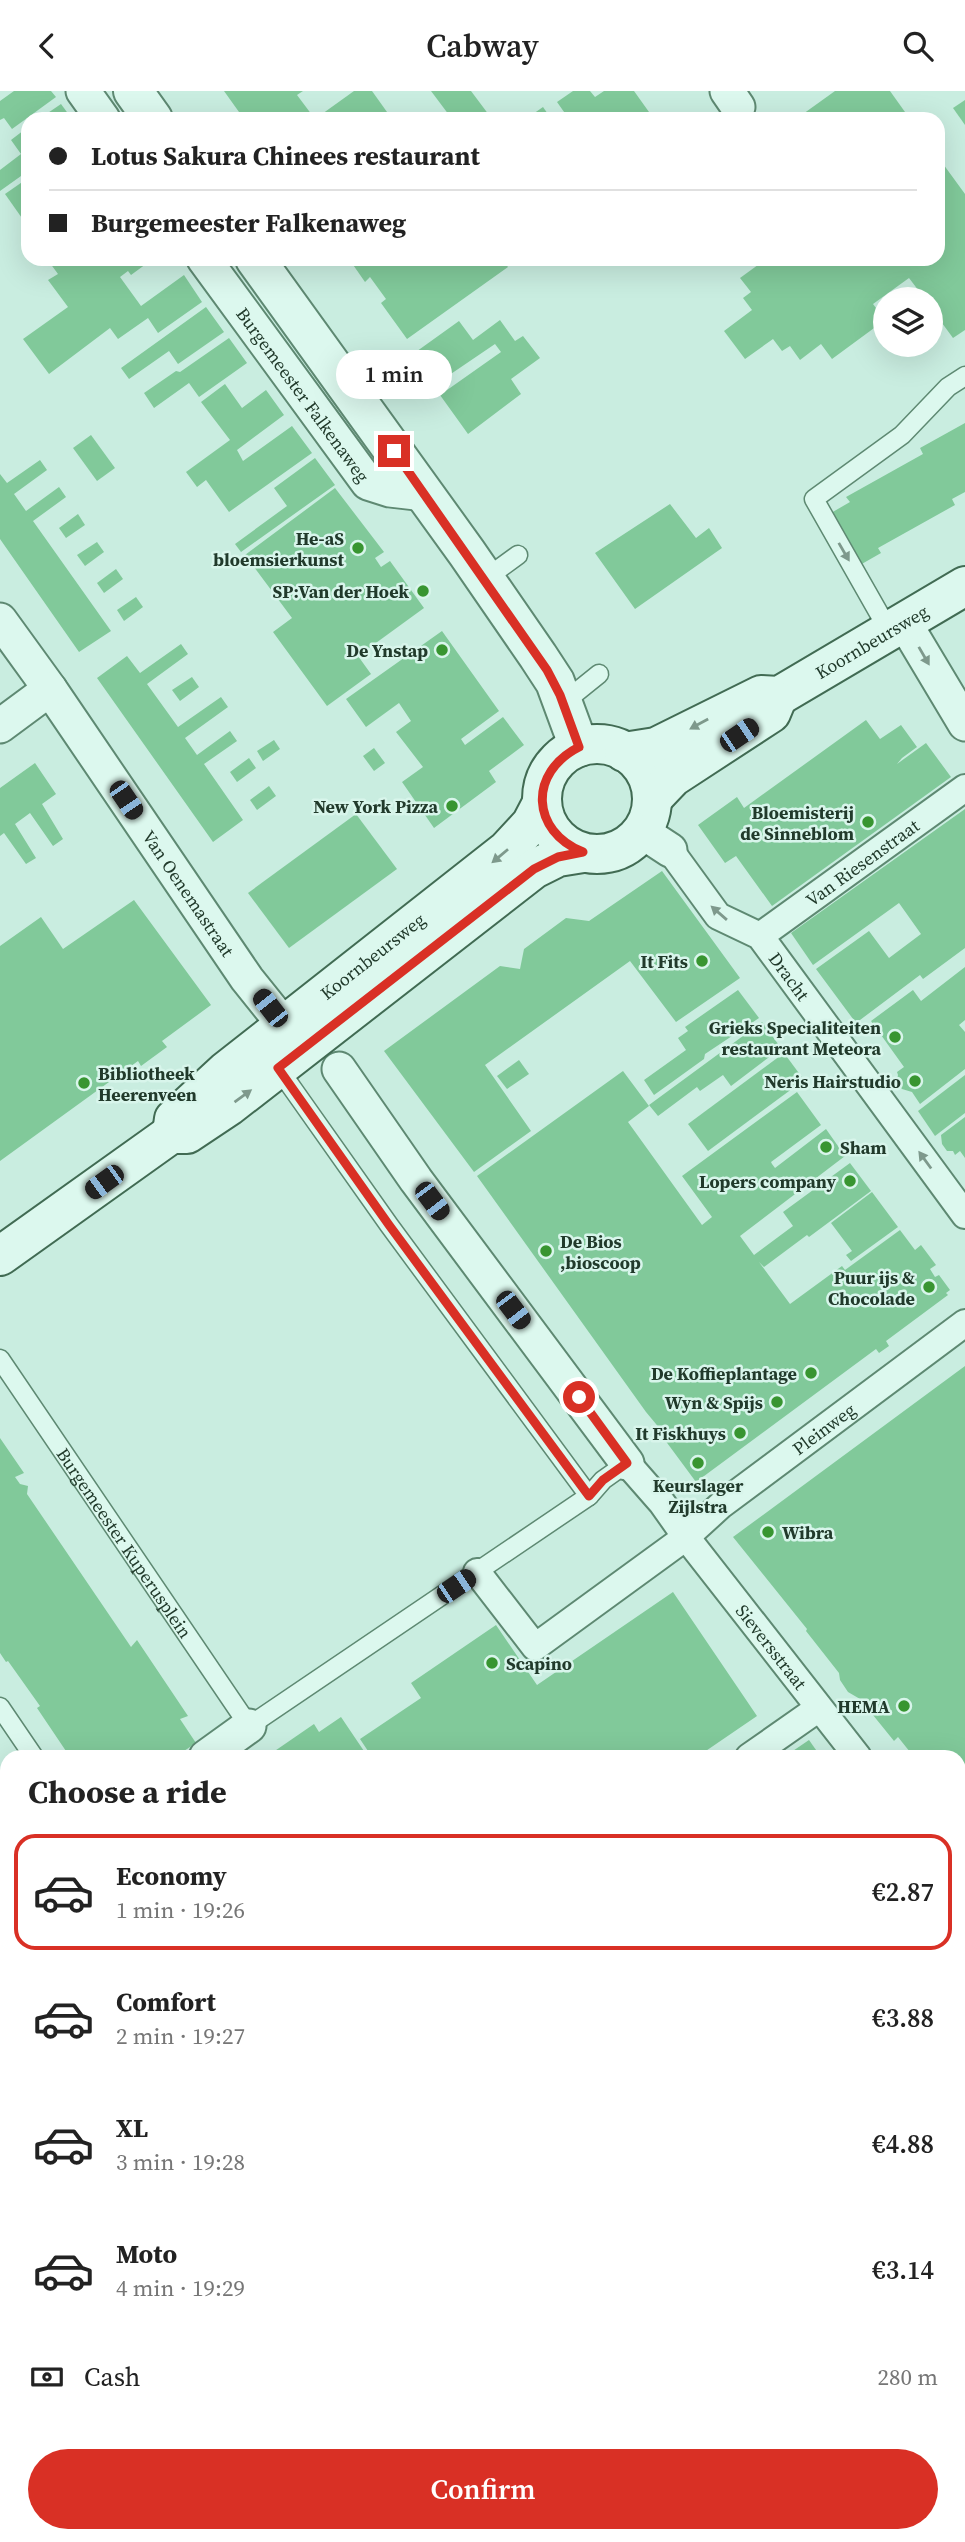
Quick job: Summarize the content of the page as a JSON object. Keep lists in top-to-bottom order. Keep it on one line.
{"streets":{"main road":["Koornbeursweg"],"street":["Burgemeester Falkenaweg","Van Riesenstraat","Van Oenemastraat","Dracht","Pleinweg","Sieversstraat"],"lane":["Burgemeester Kuperusplein"]},"crossings":[["Koornbeursweg","Van Oenemastraat"],["Koornbeursweg","Dracht"],["Van Riesenstraat","Dracht"],["Pleinweg","Sieversstraat"]],"one_way":["Dracht"],"places":["He-aS bloemsierkunst","SP:Van der Hoek","De Ynstap","New York Pizza","Bloemisterij de Sinneblom","It Fits","Grieks Specialiteiten restaurant Meteora","Neris Hairstudio","Bibliotheek Heerenveen","Sham","Lopers company","De Bios ,bioscoop","Puur ijs & Chocolade","De Koffieplantage","Wyn & Spijs","It Fiskhuys","Keurslager Zijlstra","Wibra","Scapino","HEMA"],"page":{"header":"Cabway","banner":["Lotus Sakura Chinees restaurant","Burgemeester Falkenaweg"],"bubble":"1 min","heading":"Choose a ride","list":[{"name":"Economy","note":"1 min · 19:26","value":"€2.87"},{"name":"Comfort","note":"2 min · 19:27","value":"€3.88"},{"name":"XL","note":"3 min · 19:28","value":"€4.88"},{"name":"Moto","note":"4 min · 19:29","value":"€3.14"}],"pay":["Cash","280 m"],"buttons":"Confirm"}}
